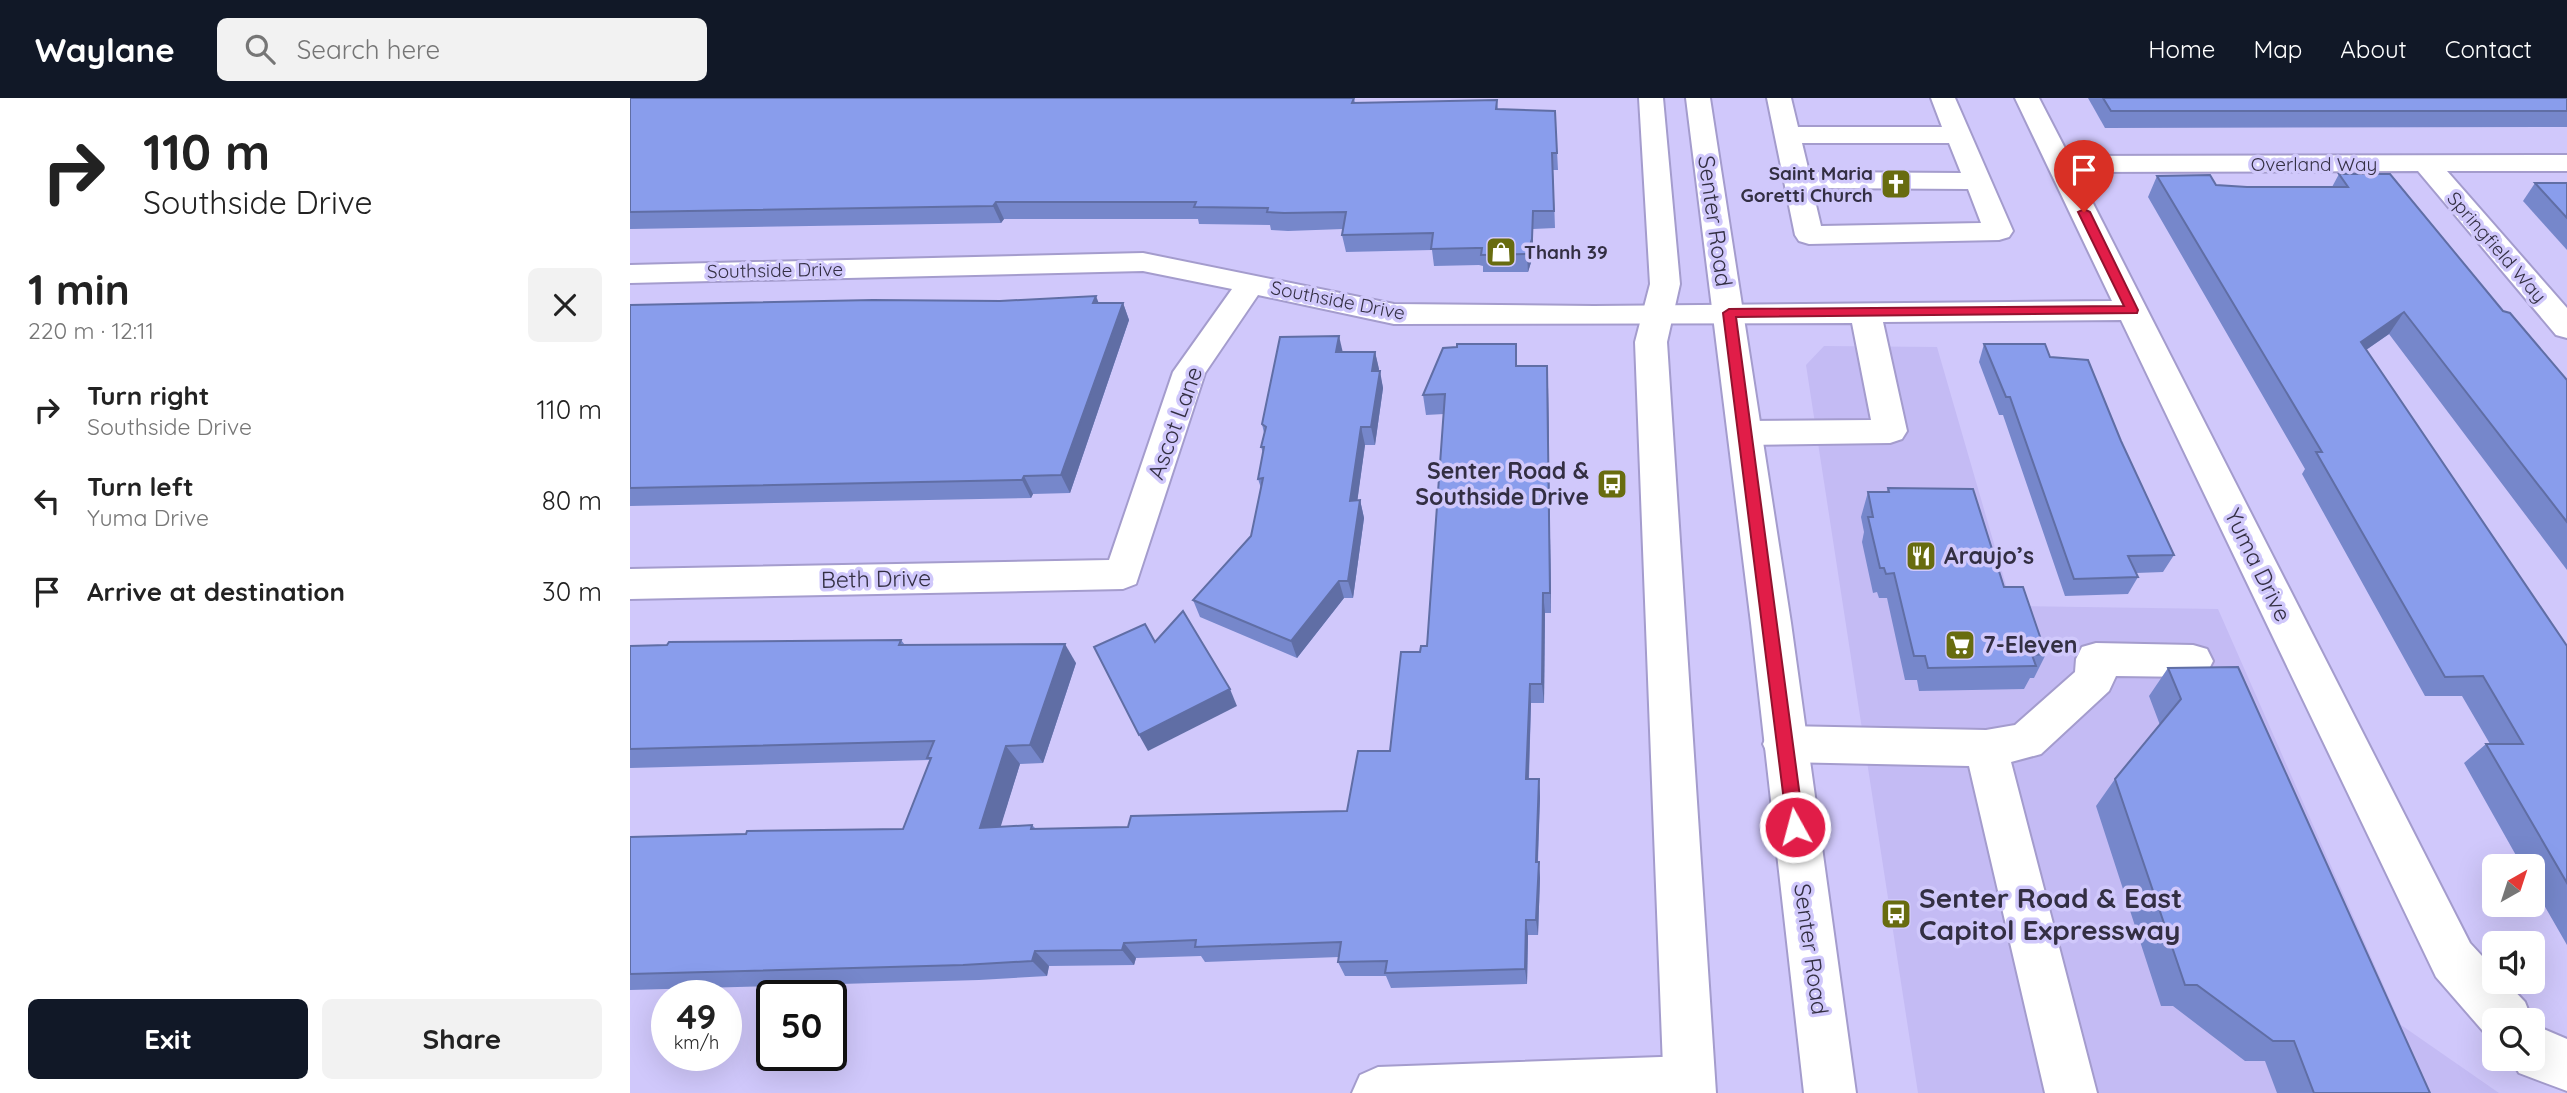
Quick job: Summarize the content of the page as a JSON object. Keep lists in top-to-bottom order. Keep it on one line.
{"streets":{"street":["Overland Way","Senter Road","Springfield Way","Southside Drive","Ascot Lane","Yuma Drive","Beth Drive"]},"crossings":[["Overland Way","Springfield Way"],["Overland Way","Yuma Drive"],["Senter Road","Southside Drive"],["Southside Drive","Ascot Lane"],["Southside Drive","Yuma Drive"],["Ascot Lane","Beth Drive"]],"places":{"church":["Saint Maria Goretti Church"],"shop":["Thanh 39"],"bus stop":["Senter Road & Southside Drive","Senter Road & East Capitol Expressway"],"restaurant":["Araujo’s"],"supermarket":["7-Eleven"]},"north":"top right","page":{"header":"Waylane","search":"Search here","nav":["Home","Map","About","Contact"],"turn":["110 m","Southside Drive"],"heading":["1 min","220 m · 12:11"],"list":[{"name":"Turn right","note":"Southside Drive","value":"110 m"},{"name":"Turn left","note":"Yuma Drive","value":"80 m"},{"name":"Arrive at destination","value":"30 m"}],"speed":"49 km/h","limit":"50","buttons":["Exit","Share"]}}
